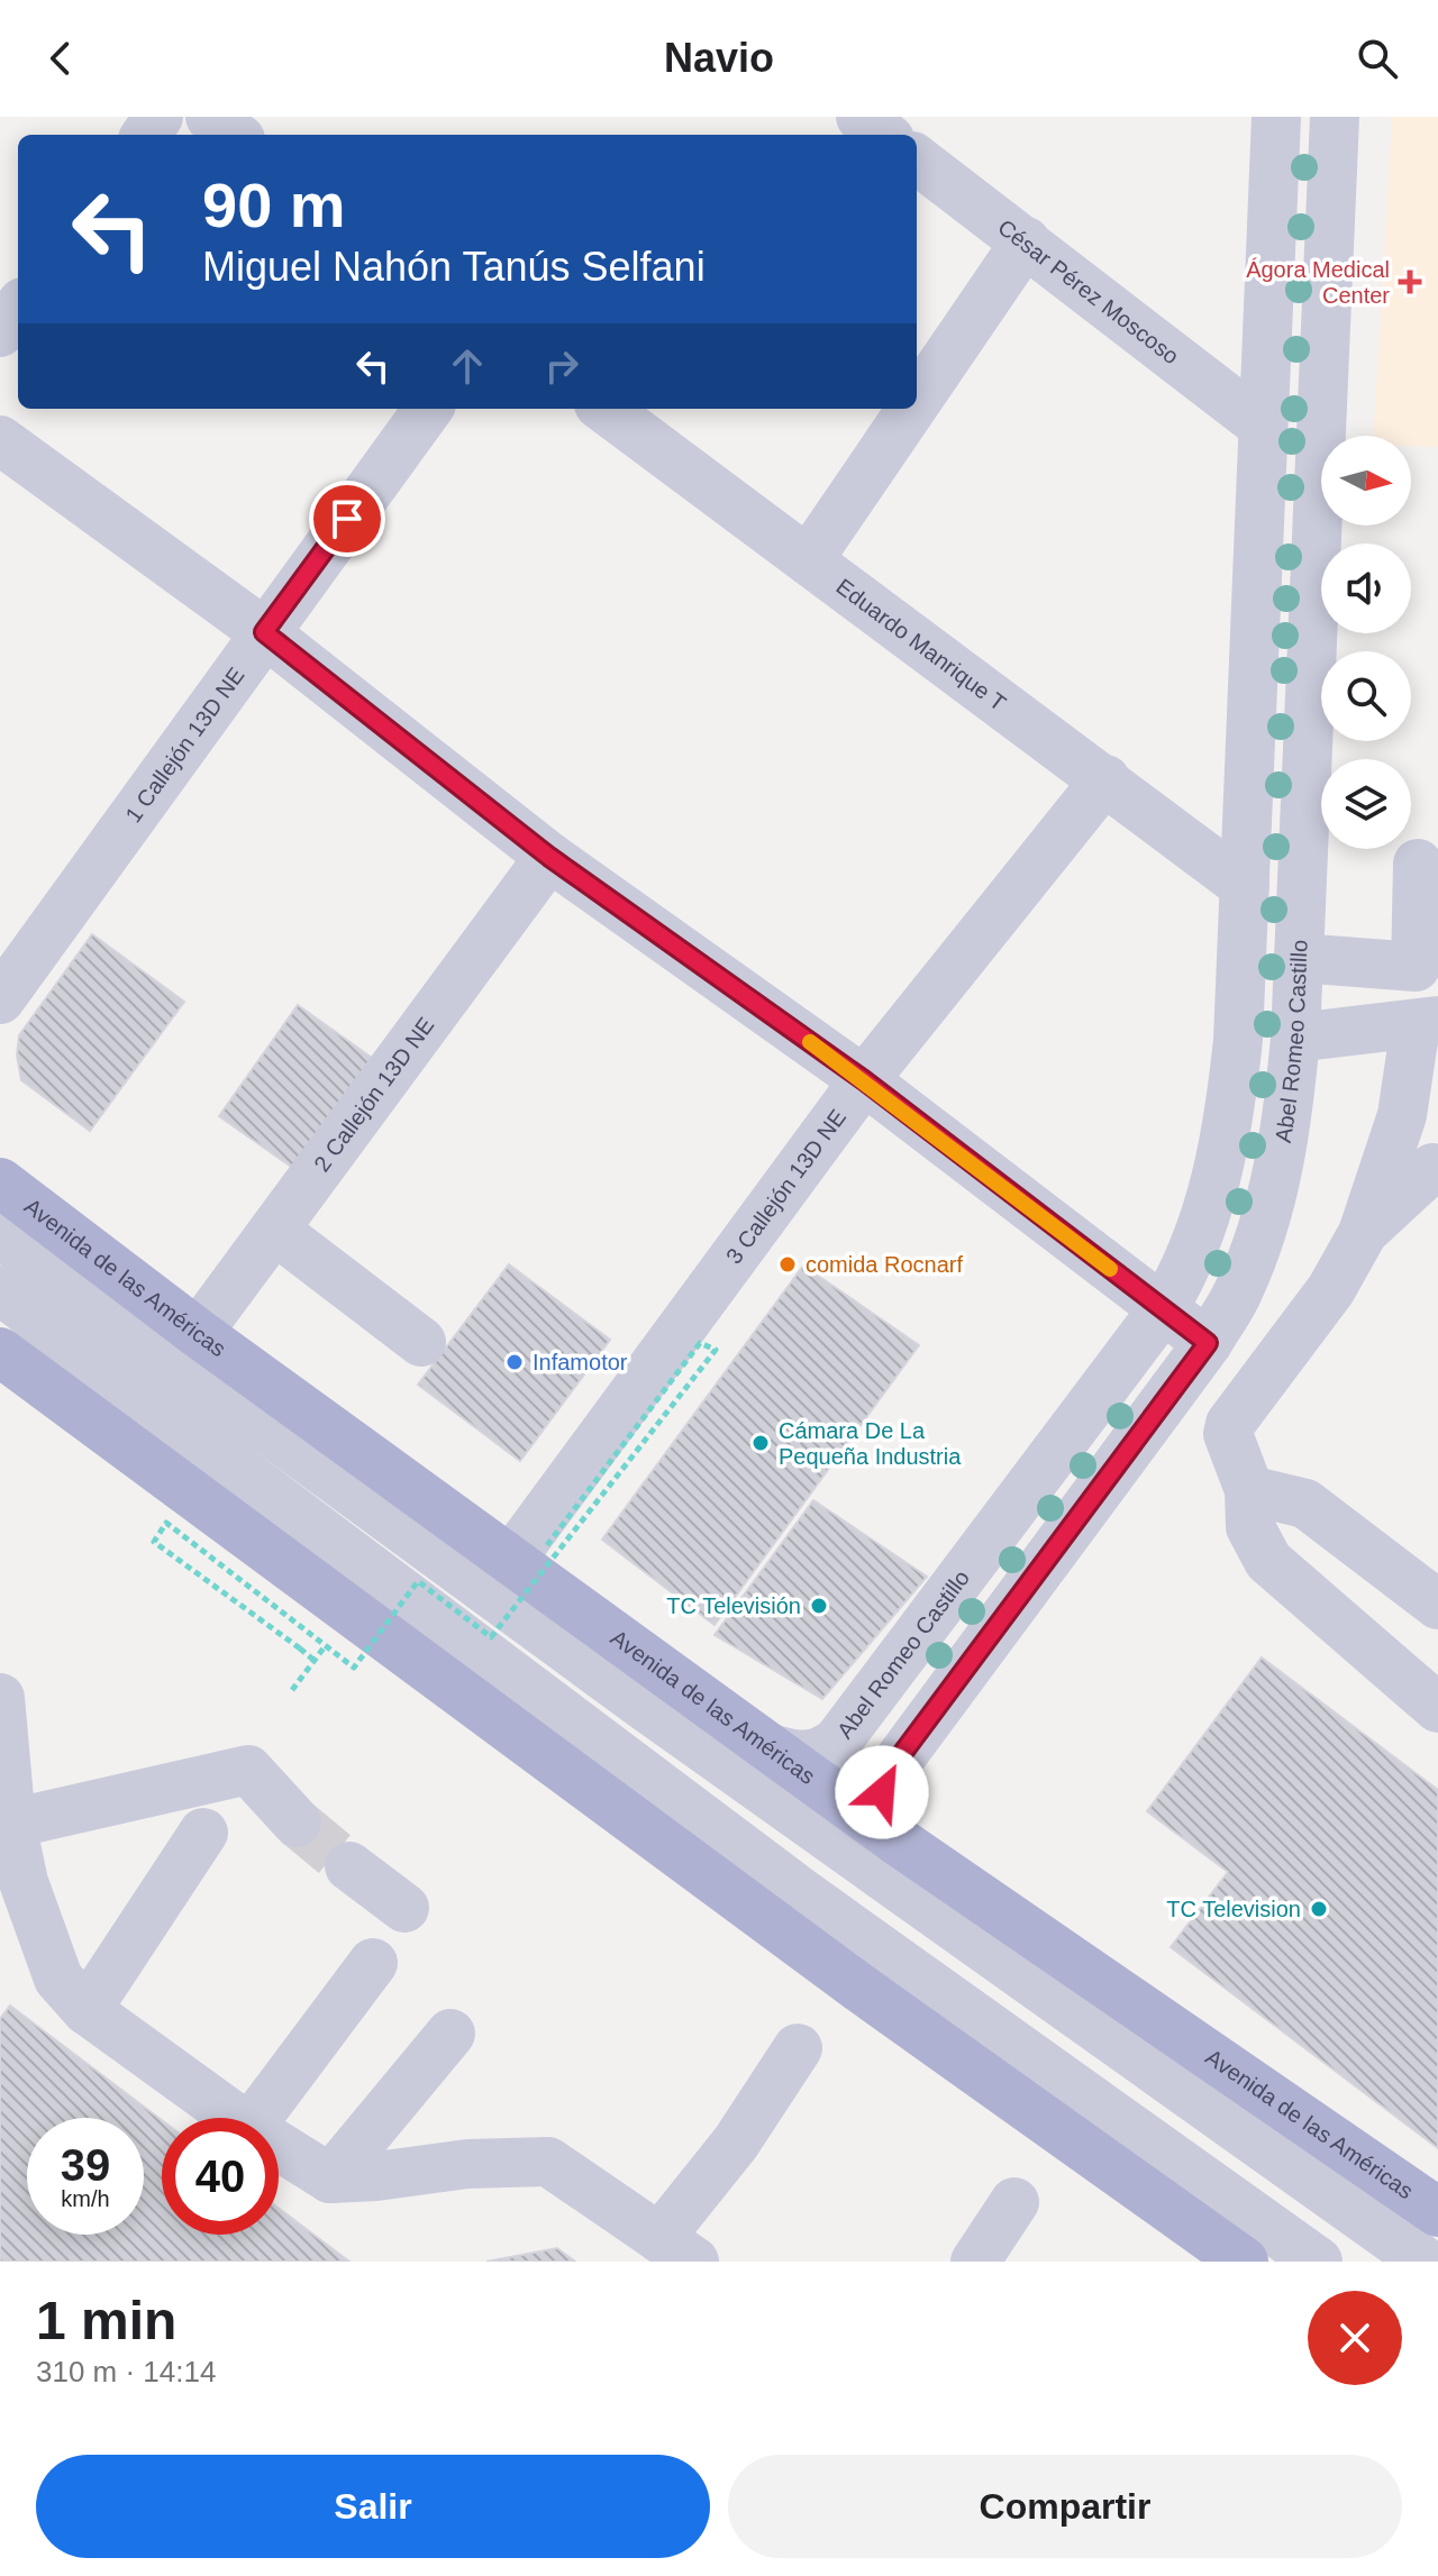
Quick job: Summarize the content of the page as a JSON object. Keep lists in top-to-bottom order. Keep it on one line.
{"streets":{"main road":["Avenida de las Américas"],"street":["César Pérez Moscoso","Eduardo Manrique T","1 Callejón 13D NE","Abel Romeo Castillo","2 Callejón 13D NE","3 Callejón 13D NE"]},"crossings":[["César Pérez Moscoso","Abel Romeo Castillo"],["Eduardo Manrique T","Abel Romeo Castillo"],["Eduardo Manrique T","3 Callejón 13D NE"],["Abel Romeo Castillo","Avenida de las Américas"],["2 Callejón 13D NE","Avenida de las Américas"],["3 Callejón 13D NE","Avenida de las Américas"]],"places":{"health":["Ágora Medical Center"],"other":["comida Rocnarf","Infamotor","Cámara De La Pequeña Industria","TC Televisión","TC Television"]},"north":"right","page":{"header":"Navio","turn":["90 m","Miguel Nahón Tanús Selfani"],"speed":"39 km/h","limit":"40","heading":["1 min","310 m · 14:14"],"buttons":["Salir","Compartir"]}}
